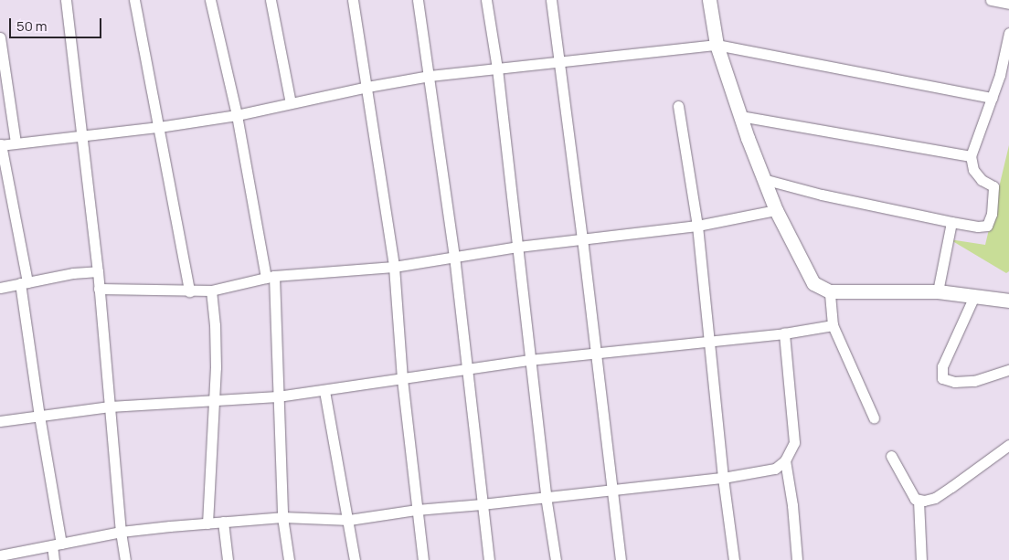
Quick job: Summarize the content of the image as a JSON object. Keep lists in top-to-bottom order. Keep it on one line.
{"scale_bar":"50 m"}
